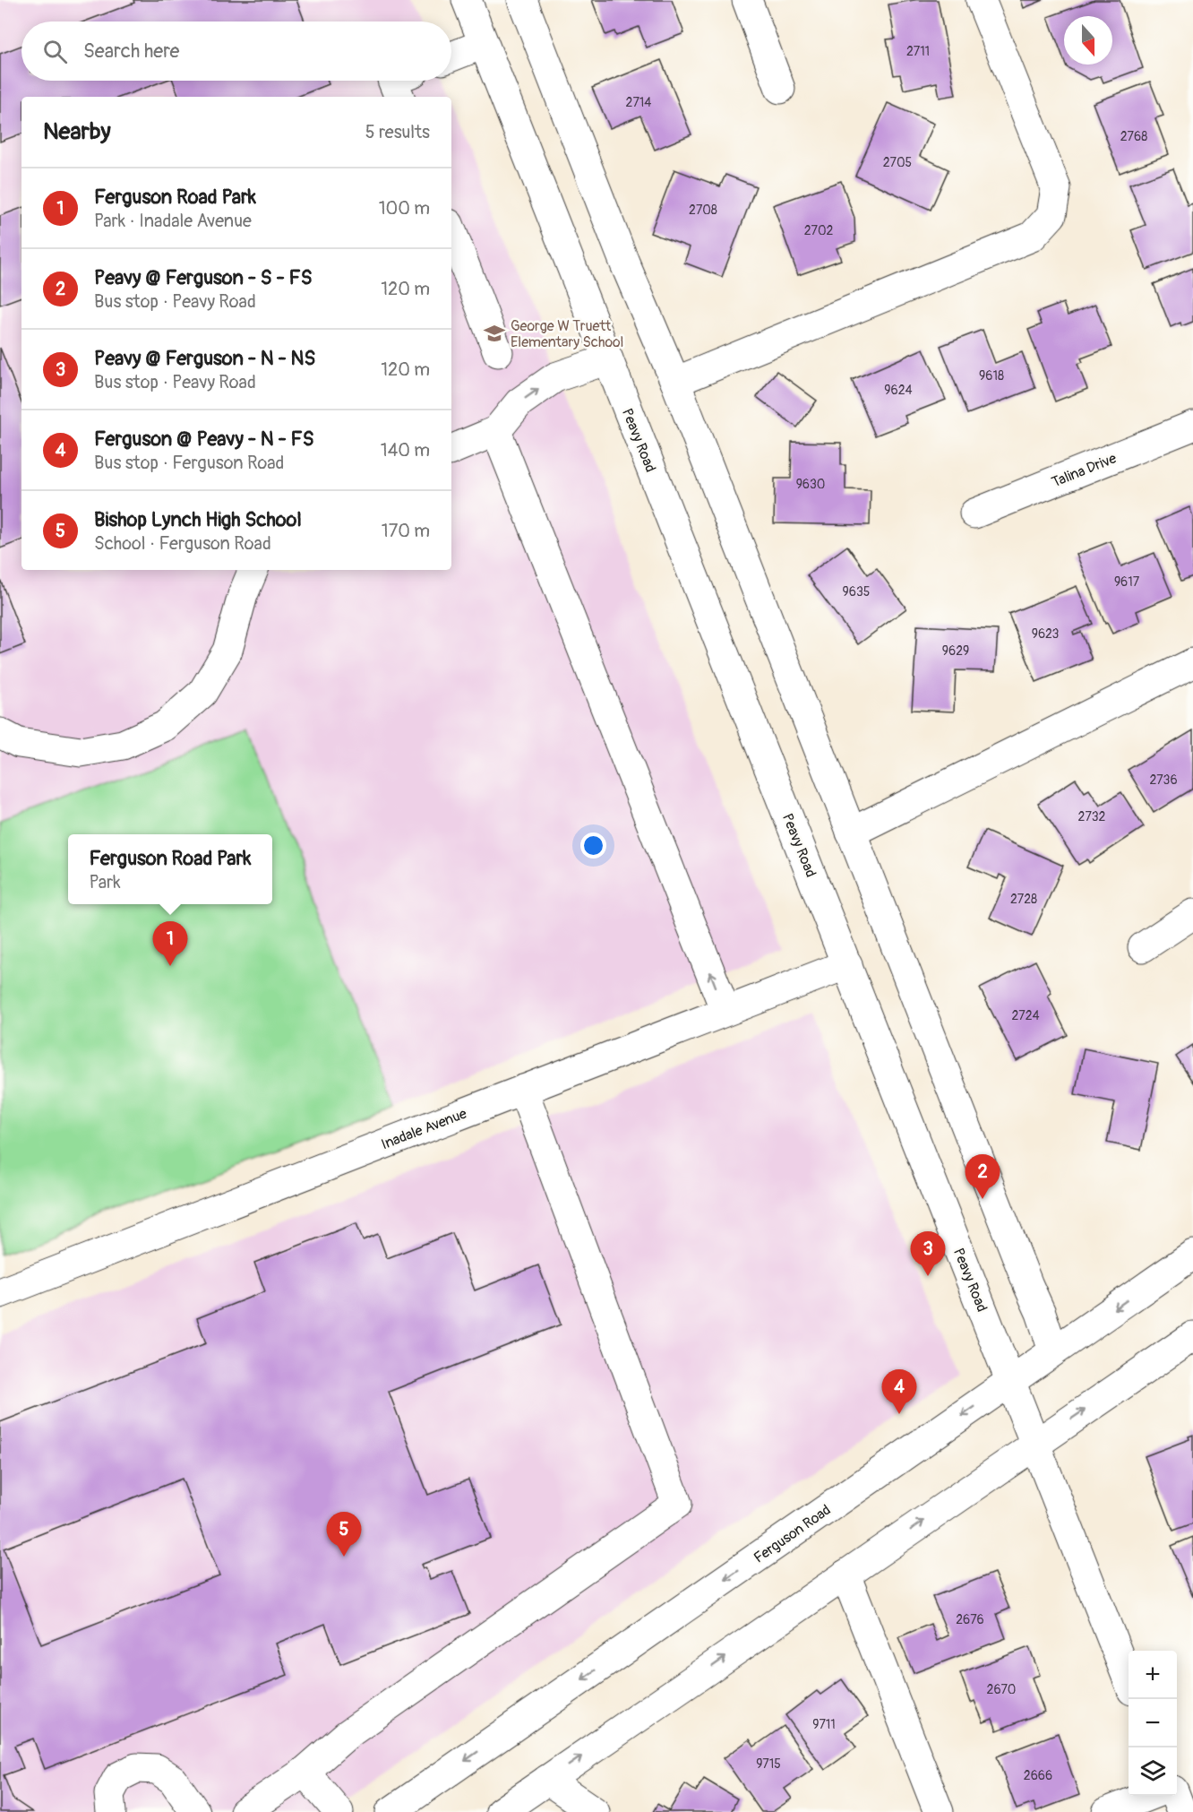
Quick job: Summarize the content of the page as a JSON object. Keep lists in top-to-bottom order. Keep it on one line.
{"streets":{"street":["Peavy Road","Talina Drive","Inadale Avenue","Ferguson Road"]},"crossings":[["Peavy Road","Inadale Avenue"],["Peavy Road","Ferguson Road"]],"places":{"school or university":["George W Truett Elementary School"]},"house_numbers":["2711","2714","2768","2705","2708","2702","9618","9624","9630","9617","9635","9623","9629","2736","2732","2728","2724","2676","2670","9711","9715","2666"],"north":"bottom","page":{"search":"Search here","heading":["Nearby","5 results"],"list":[{"mark":"1","name":"Ferguson Road Park","note":"Park · Inadale Avenue","value":"100 m"},{"mark":"2","name":"Peavy @ Ferguson - S - FS","note":"Bus stop · Peavy Road","value":"120 m"},{"mark":"3","name":"Peavy @ Ferguson - N - NS","note":"Bus stop · Peavy Road","value":"120 m"},{"mark":"4","name":"Ferguson @ Peavy - N - FS","note":"Bus stop · Ferguson Road","value":"140 m"},{"mark":"5","name":"Bishop Lynch High School","note":"School · Ferguson Road","value":"170 m"}],"popup":["Ferguson Road Park","Park"],"pins":["1","2","3","4","5"],"map_buttons":["+","−"]}}
